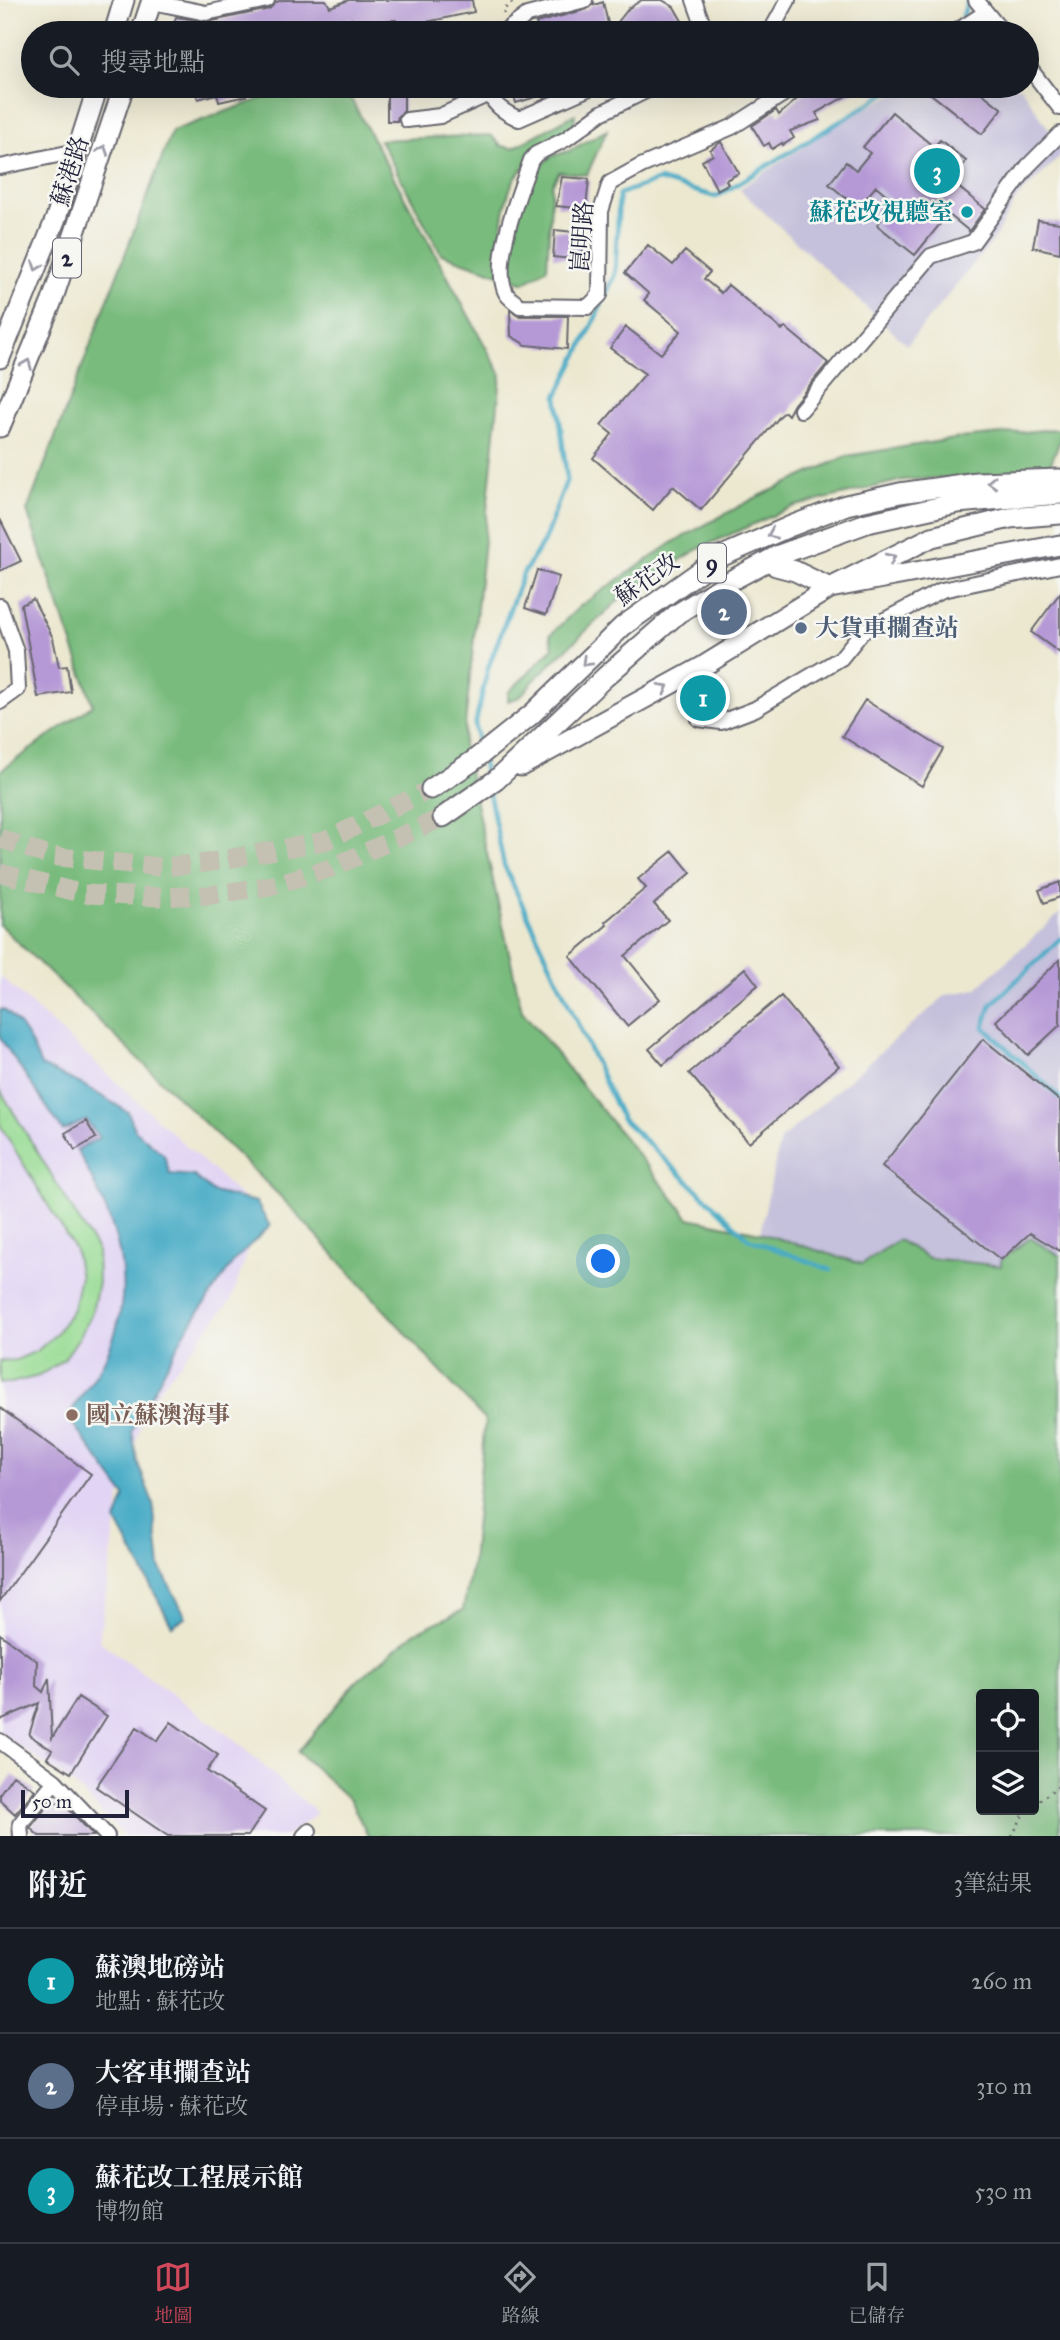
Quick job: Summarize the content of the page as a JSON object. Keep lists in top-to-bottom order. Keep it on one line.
{"streets":{"main road":["蘇港路","2","9","蘇花改"],"street":["崑明路"]},"places":["蘇花改視聽室","大貨車攔查站","國立蘇澳海事"],"scale_bar":"50 m","page":{"search":"搜尋地點","pins":["3","2","1"],"scale":"50 m","heading":["附近","3筆結果"],"list":[{"mark":"1","name":"蘇澳地磅站","note":"地點 · 蘇花改","value":"260 m"},{"mark":"2","name":"大客車攔查站","note":"停車場 · 蘇花改","value":"310 m"},{"mark":"3","name":"蘇花改工程展示館","note":"博物館","value":"530 m"}],"nav":["地圖","路線","已儲存"]}}
